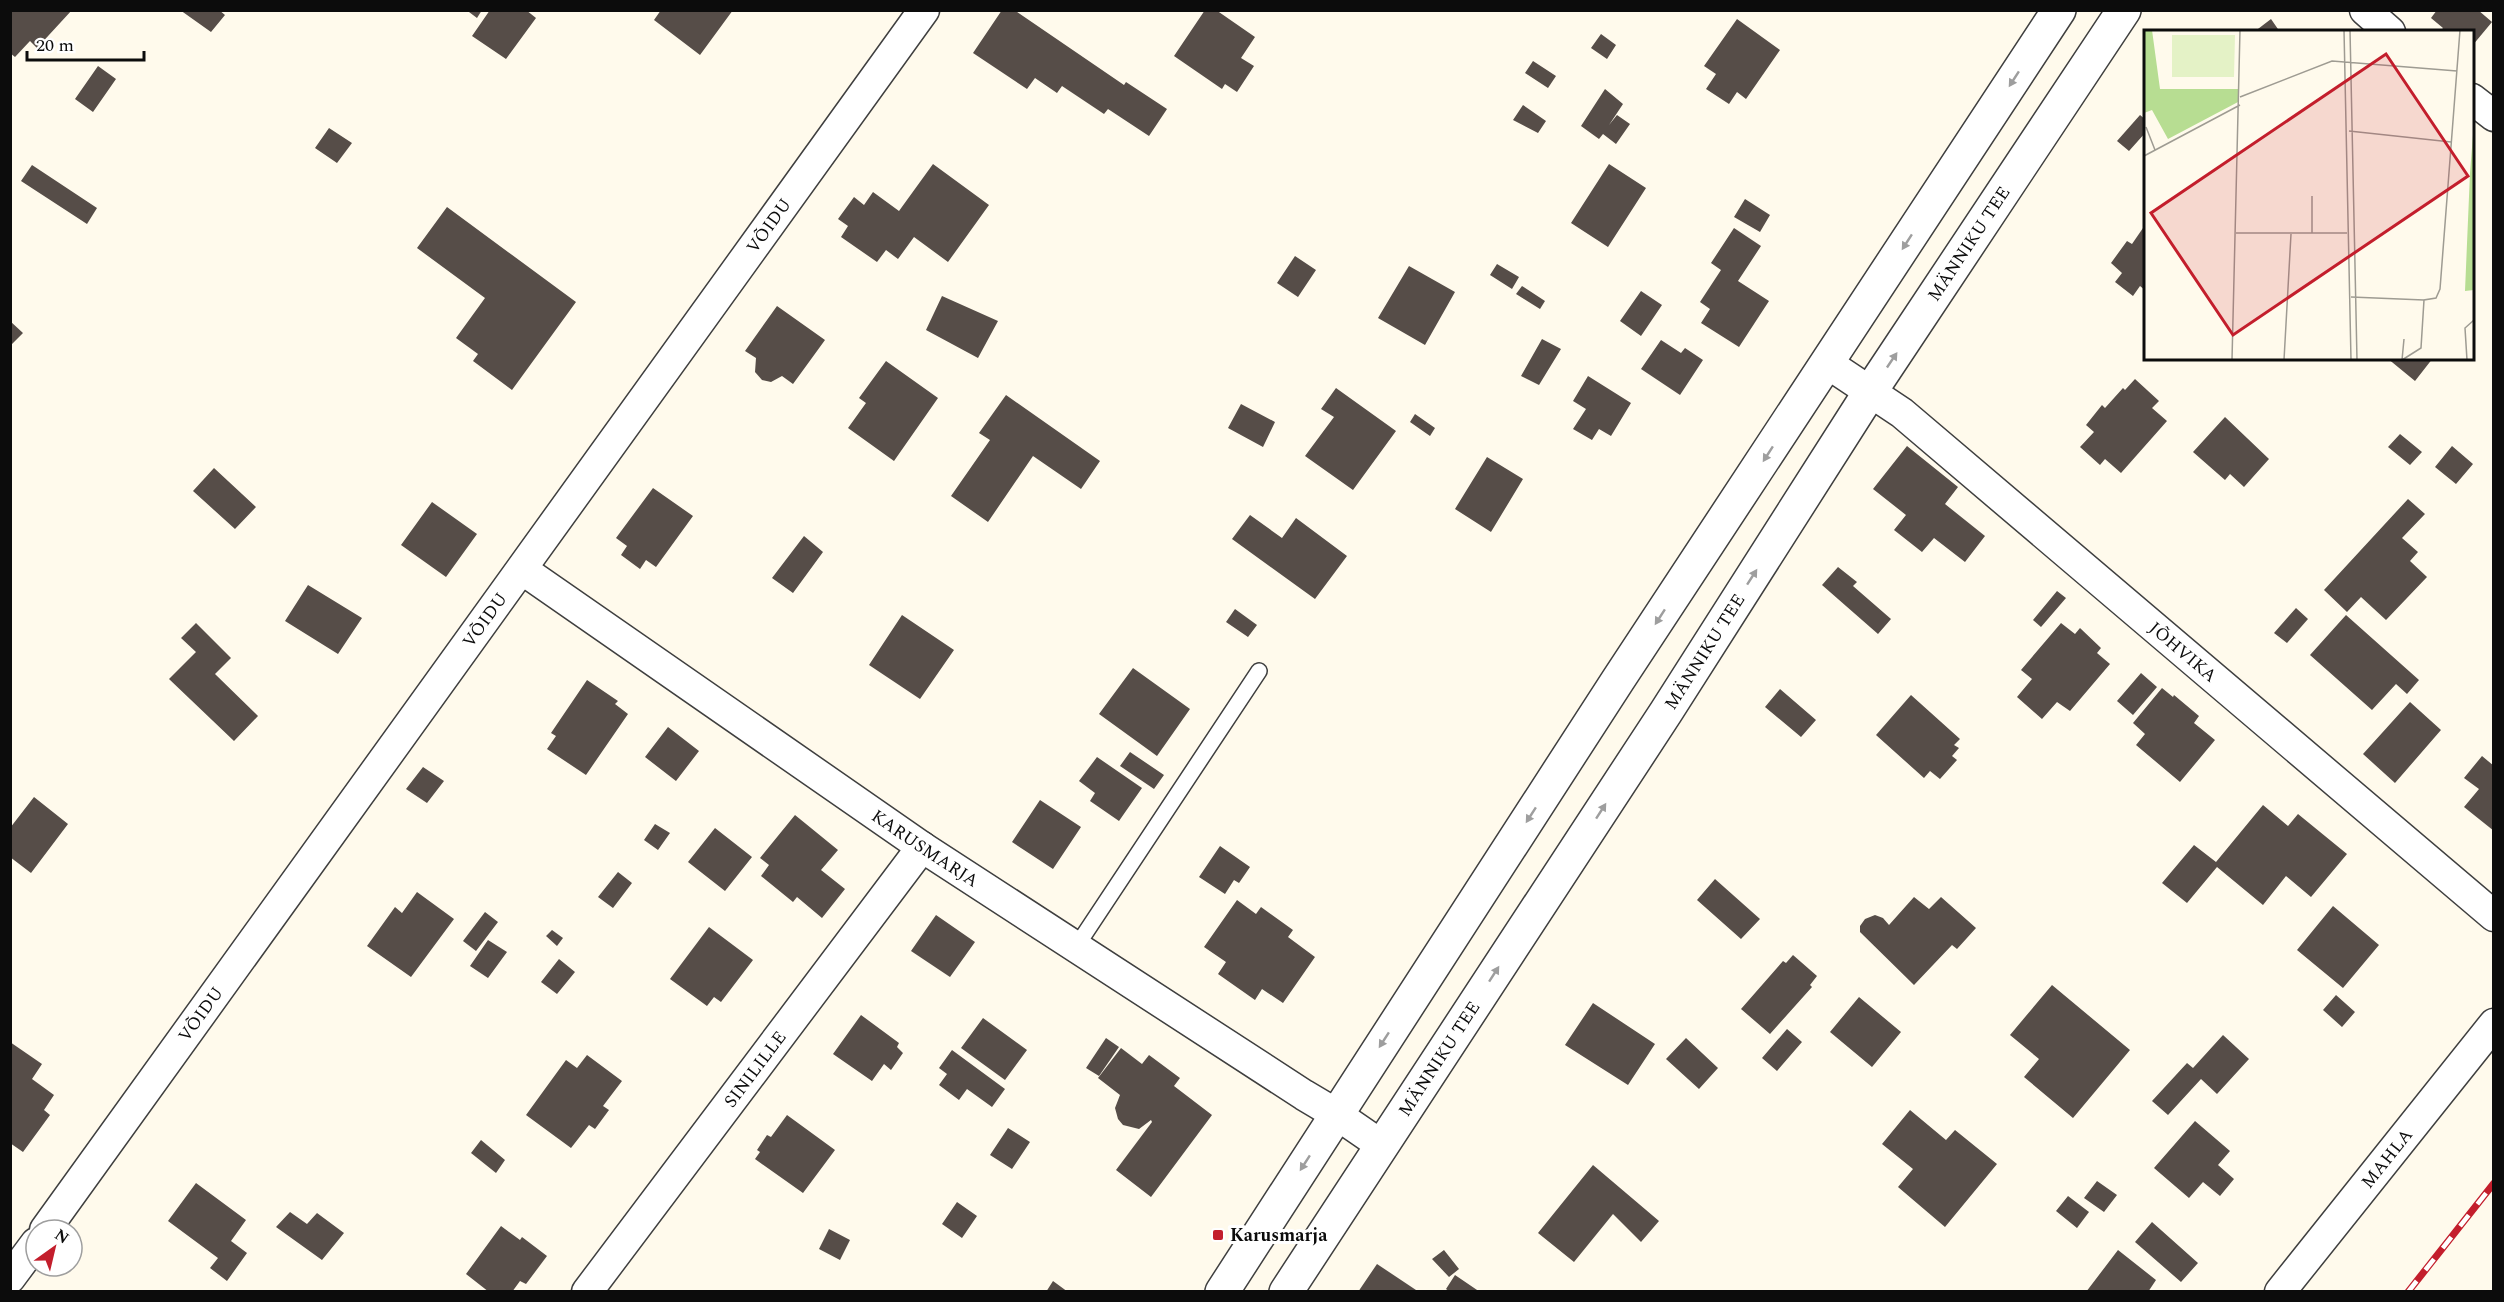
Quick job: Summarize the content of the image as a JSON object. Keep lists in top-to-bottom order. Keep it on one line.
{"streets":{"street":["VÕIDU","MÄNNIKU TEE","JÕHVIKA","KARUSMARJA","SINILILLE","MAHLA"]},"crossings":[["VÕIDU","KARUSMARJA"],["MÄNNIKU TEE","JÕHVIKA"],["MÄNNIKU TEE","KARUSMARJA"],["KARUSMARJA","SINILILLE"]],"places":{"transit":["Karusmarja"]},"scale_bar":"20 m","north":"top right"}
